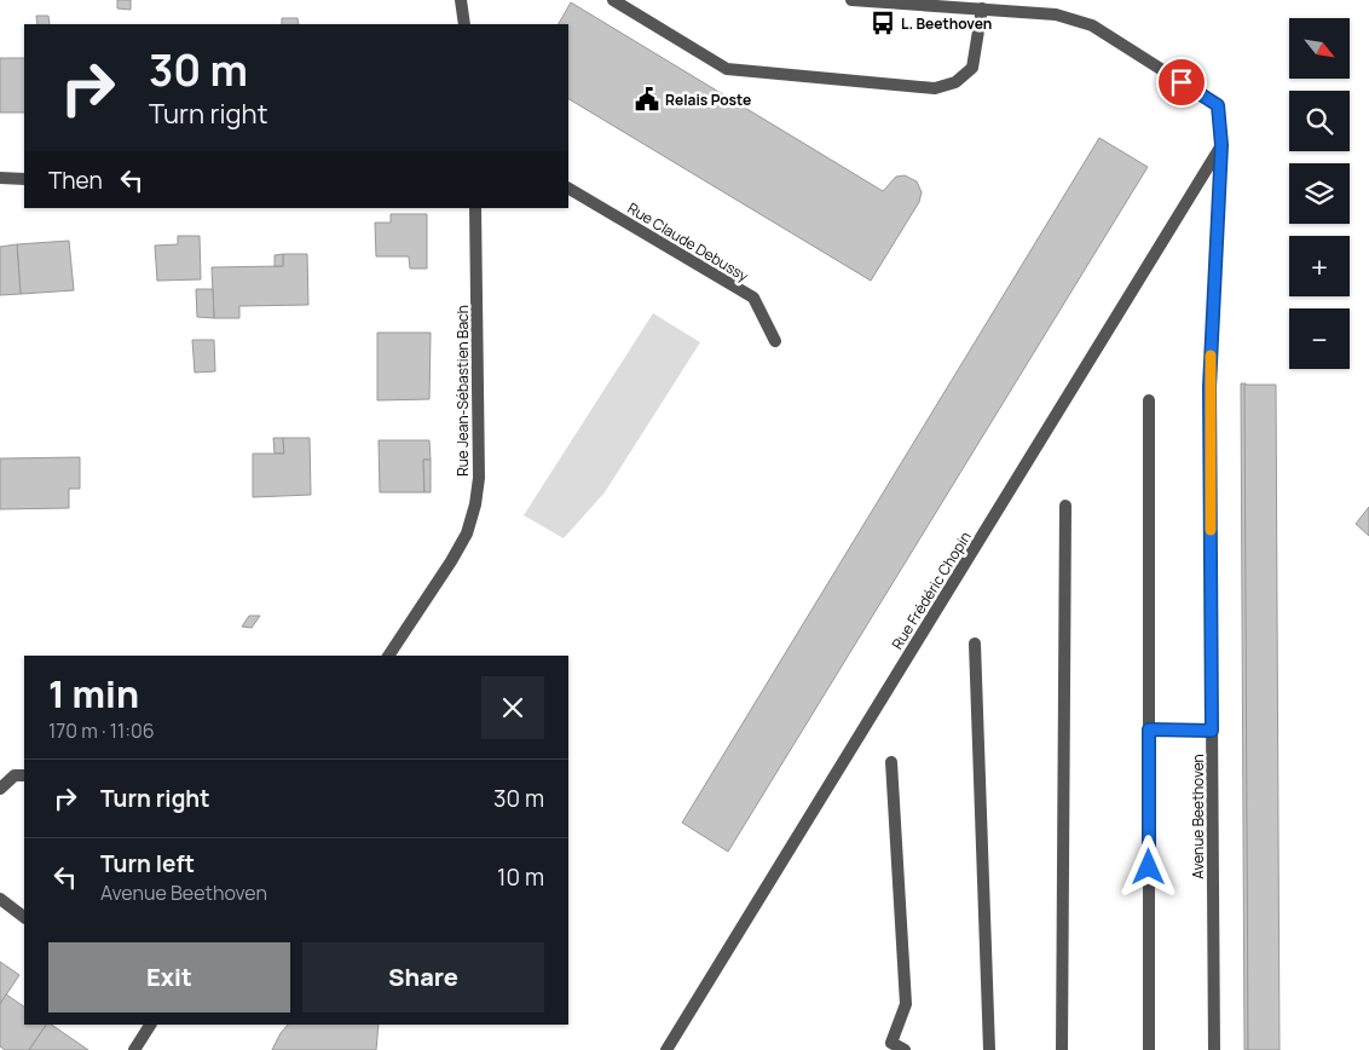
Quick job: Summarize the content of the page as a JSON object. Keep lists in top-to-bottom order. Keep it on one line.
{"streets":{"street":["Rue Claude Debussy","Rue Jean-Sébastien Bach","Rue Frédéric Chopin","Avenue Beethoven"]},"crossings":[["Rue Frédéric Chopin","Avenue Beethoven"]],"places":{"bus stop":["L. Beethoven"],"public building":["Relais Poste"]},"north":"bottom right","page":{"map_buttons":["+","−"],"turn":["30 m","Turn right"],"then":"Then","heading":["1 min","170 m · 11:06"],"list":[{"name":"Turn right","value":"30 m"},{"name":"Turn left","note":"Avenue Beethoven","value":"10 m"}],"buttons":["Exit","Share"]}}
